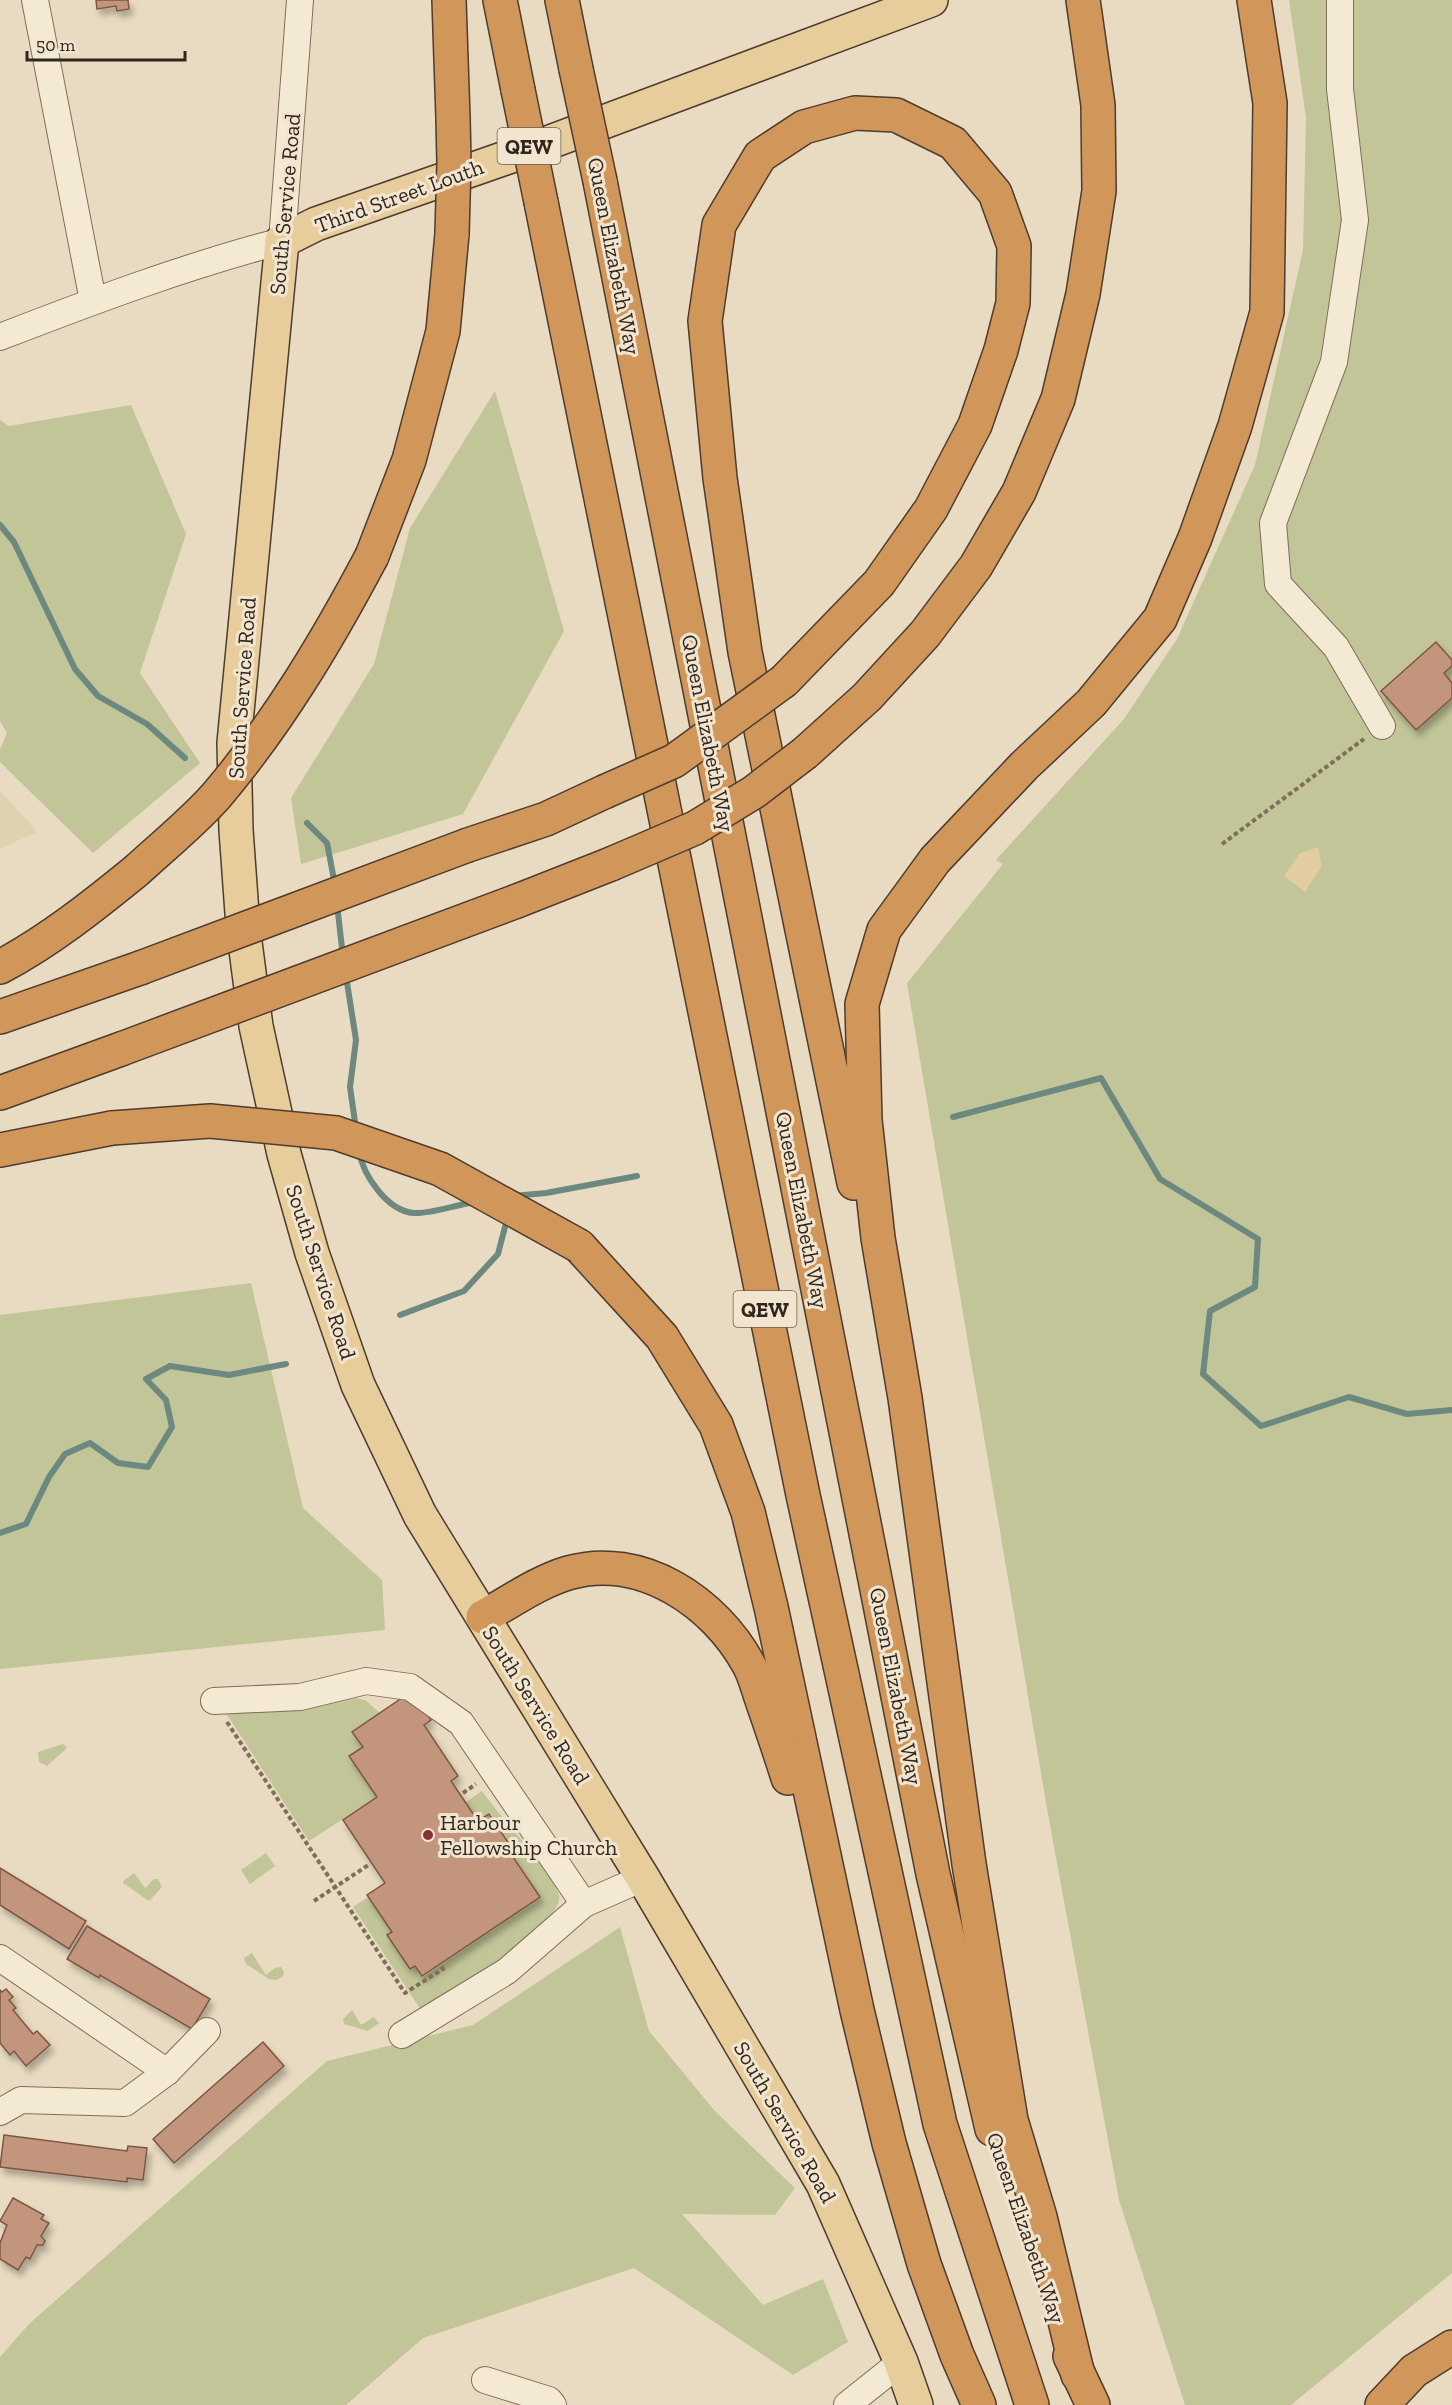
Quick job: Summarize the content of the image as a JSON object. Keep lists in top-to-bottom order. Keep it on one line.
{"streets":{"highway":["QEW","Queen Elizabeth Way"],"main road":["Third Street Louth","South Service Road"]},"crossings":[["Third Street Louth","South Service Road"]],"places":["Harbour Fellowship Church"],"scale_bar":"50 m"}
